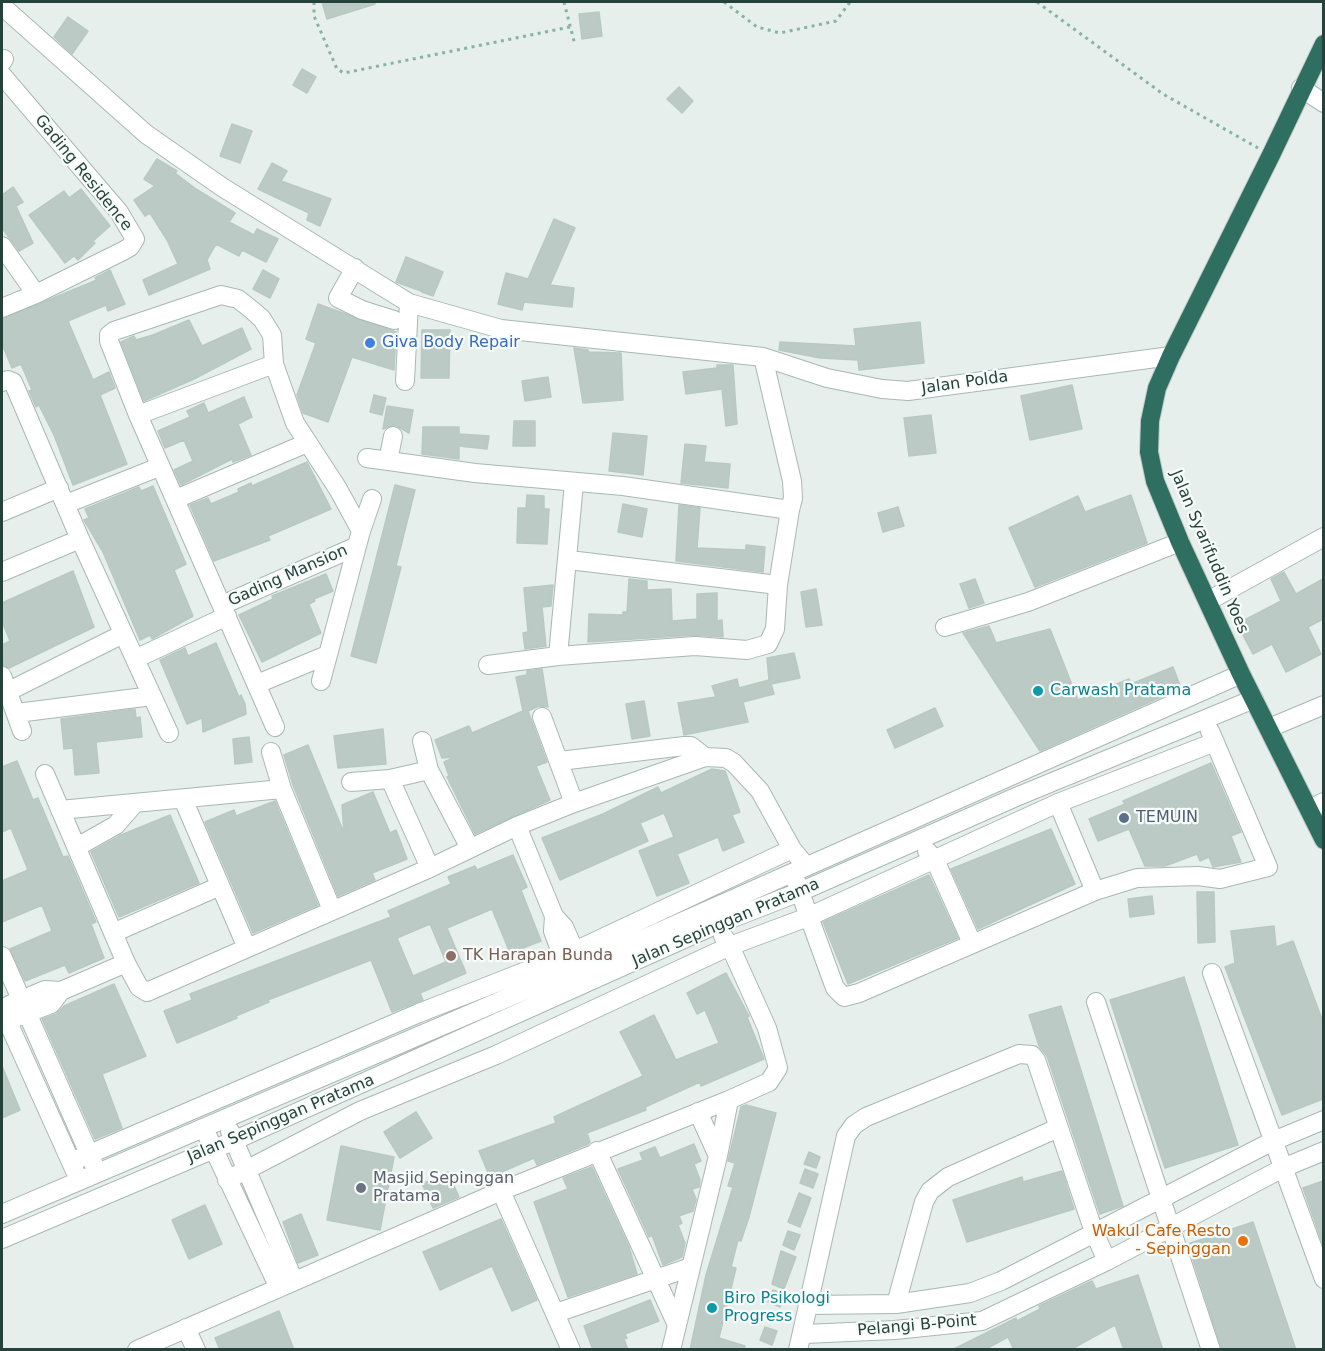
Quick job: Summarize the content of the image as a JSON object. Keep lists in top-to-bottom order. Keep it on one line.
{"streets":{"highway":["Jalan Syarifuddin Yoes"],"street":["Gading Residence","Jalan Polda","Gading Mansion","Jalan Sepinggan Pratama","Pelangi B-Point"]},"crossings":[["Jalan Polda","Jalan Syarifuddin Yoes"],["Jalan Syarifuddin Yoes","Jalan Sepinggan Pratama"]],"places":["Giva Body Repair","Carwash Pratama","TEMUIN","TK Harapan Bunda","Masjid Sepinggan Pratama","Wakul Cafe Resto - Sepinggan","Biro Psikologi Progress"]}
